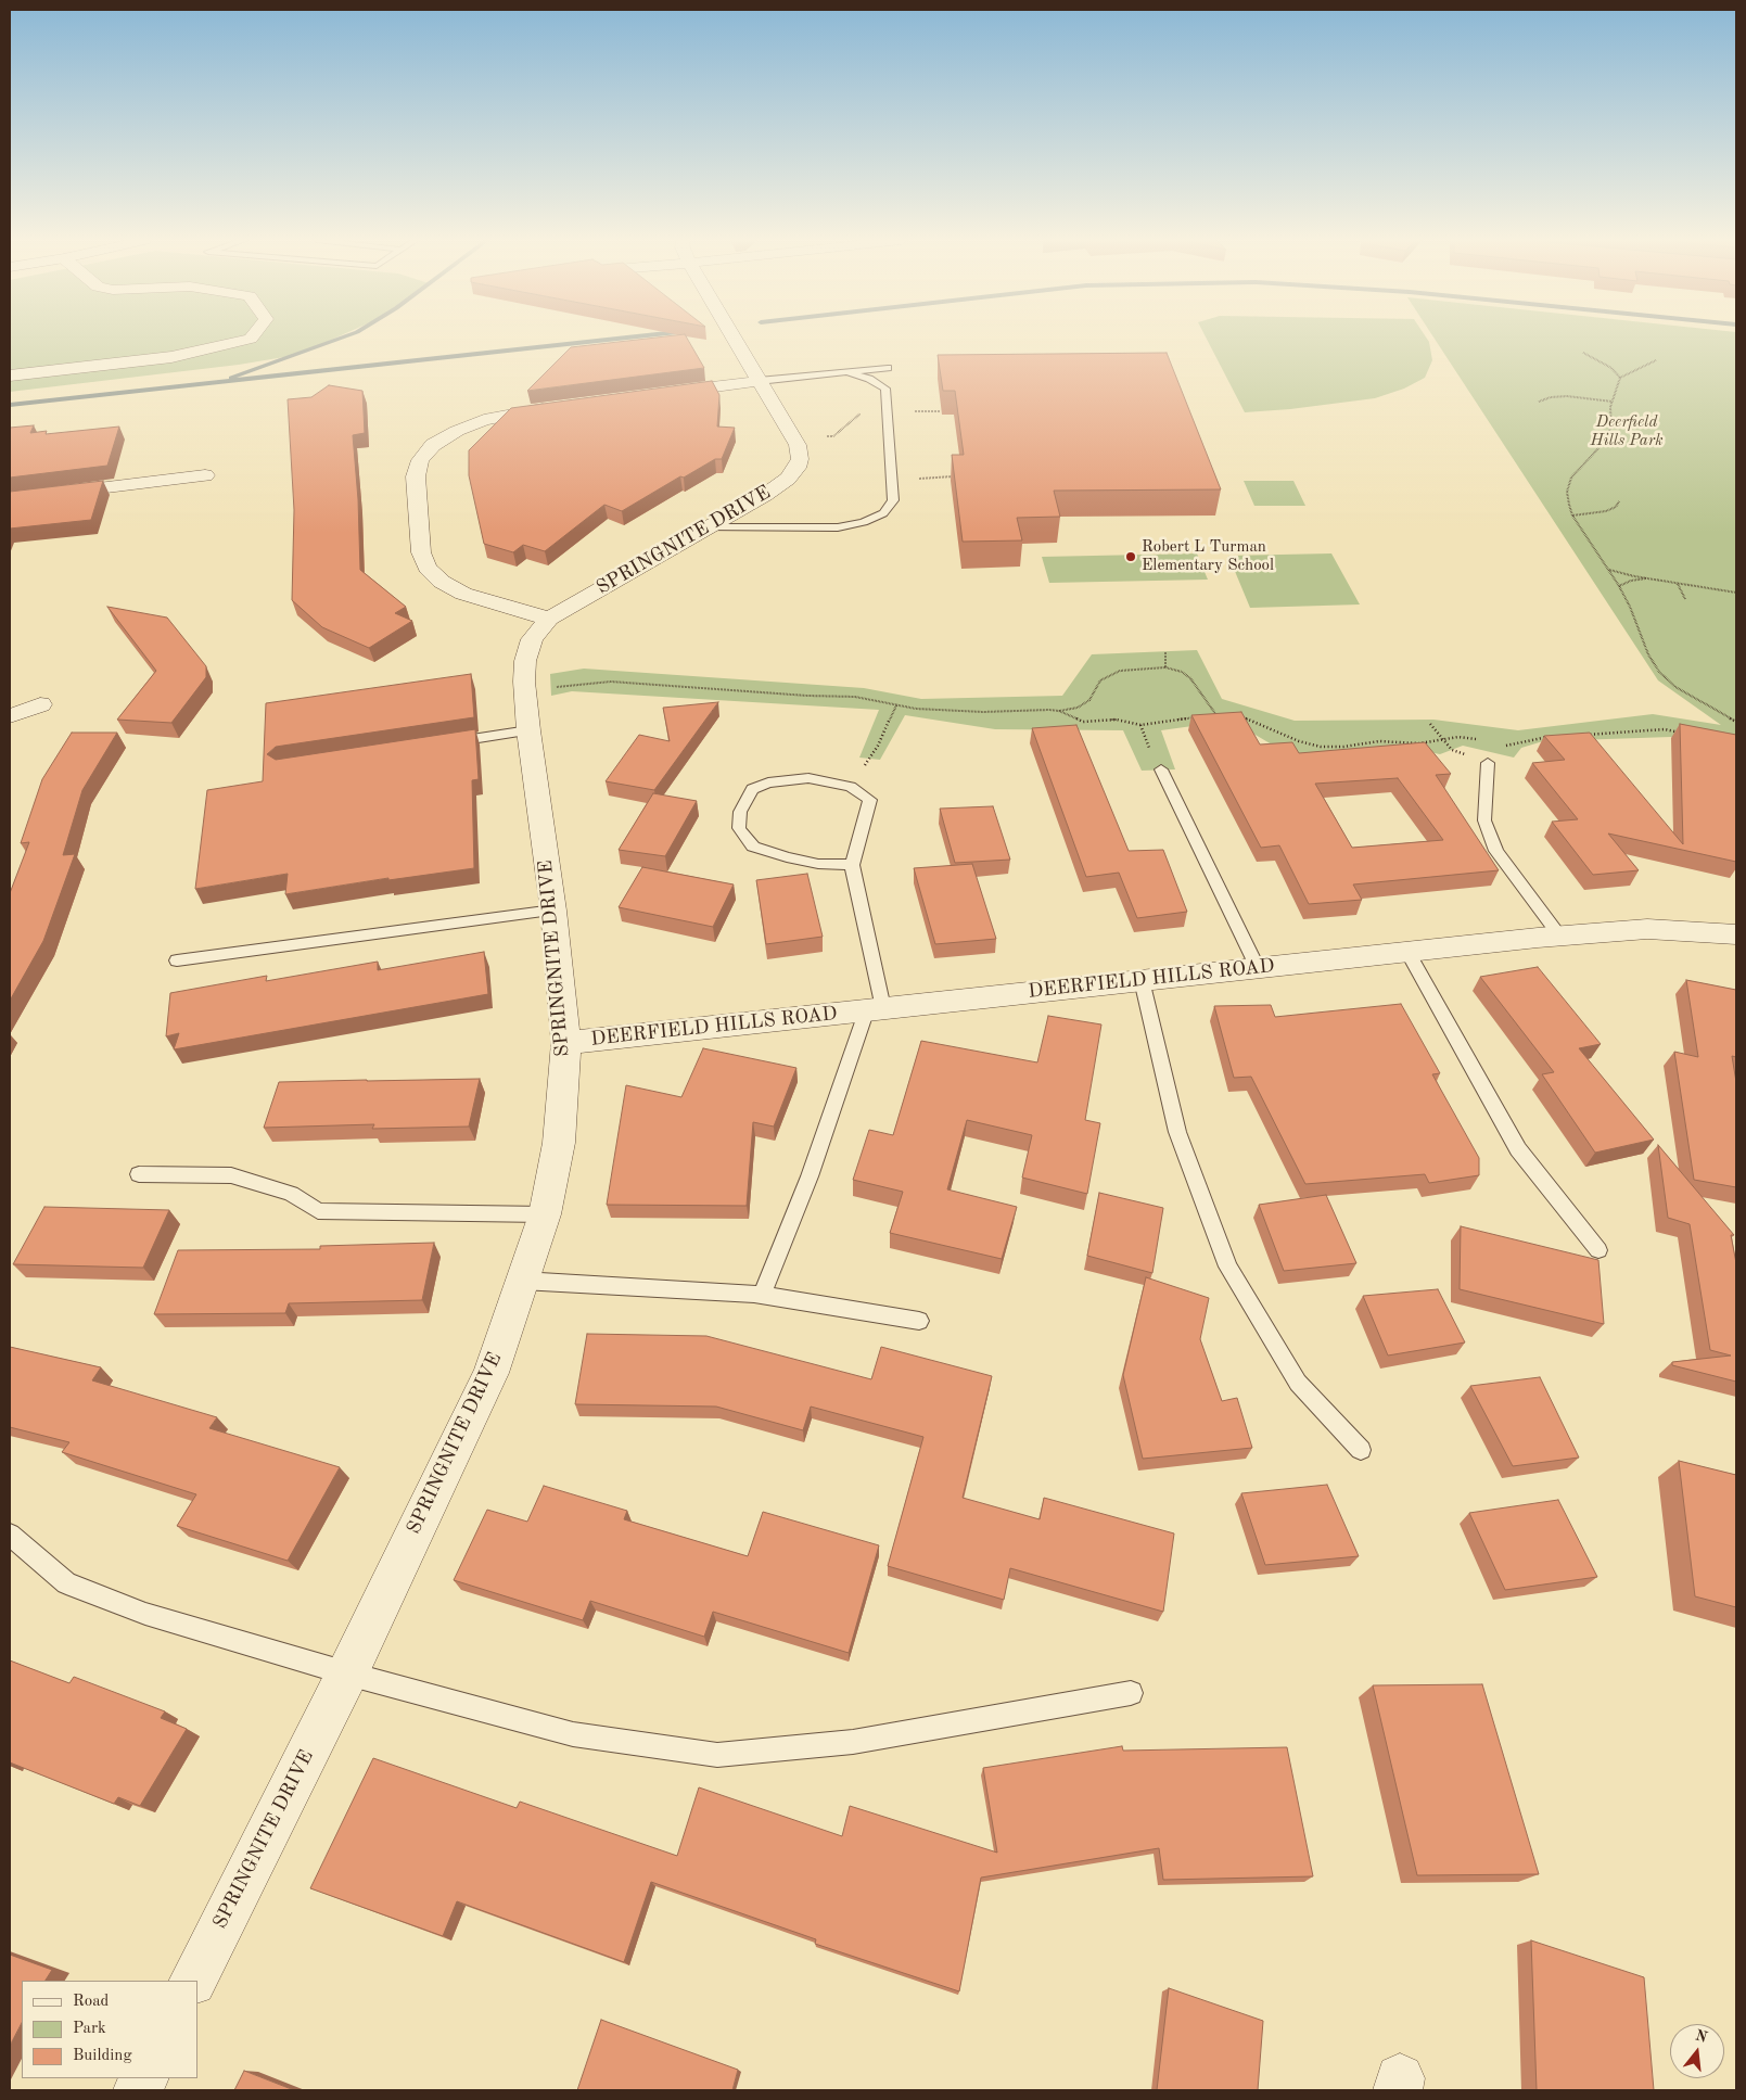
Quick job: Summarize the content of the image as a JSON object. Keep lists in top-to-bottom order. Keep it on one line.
{"streets":{"street":["SPRINGNITE DRIVE","DEERFIELD HILLS ROAD"]},"crossings":[["SPRINGNITE DRIVE","DEERFIELD HILLS ROAD"]],"parks":["Deerfield Hills Park"],"places":["Robert L Turman Elementary School"],"legend":["Road","Park","Building"],"north":"top"}
